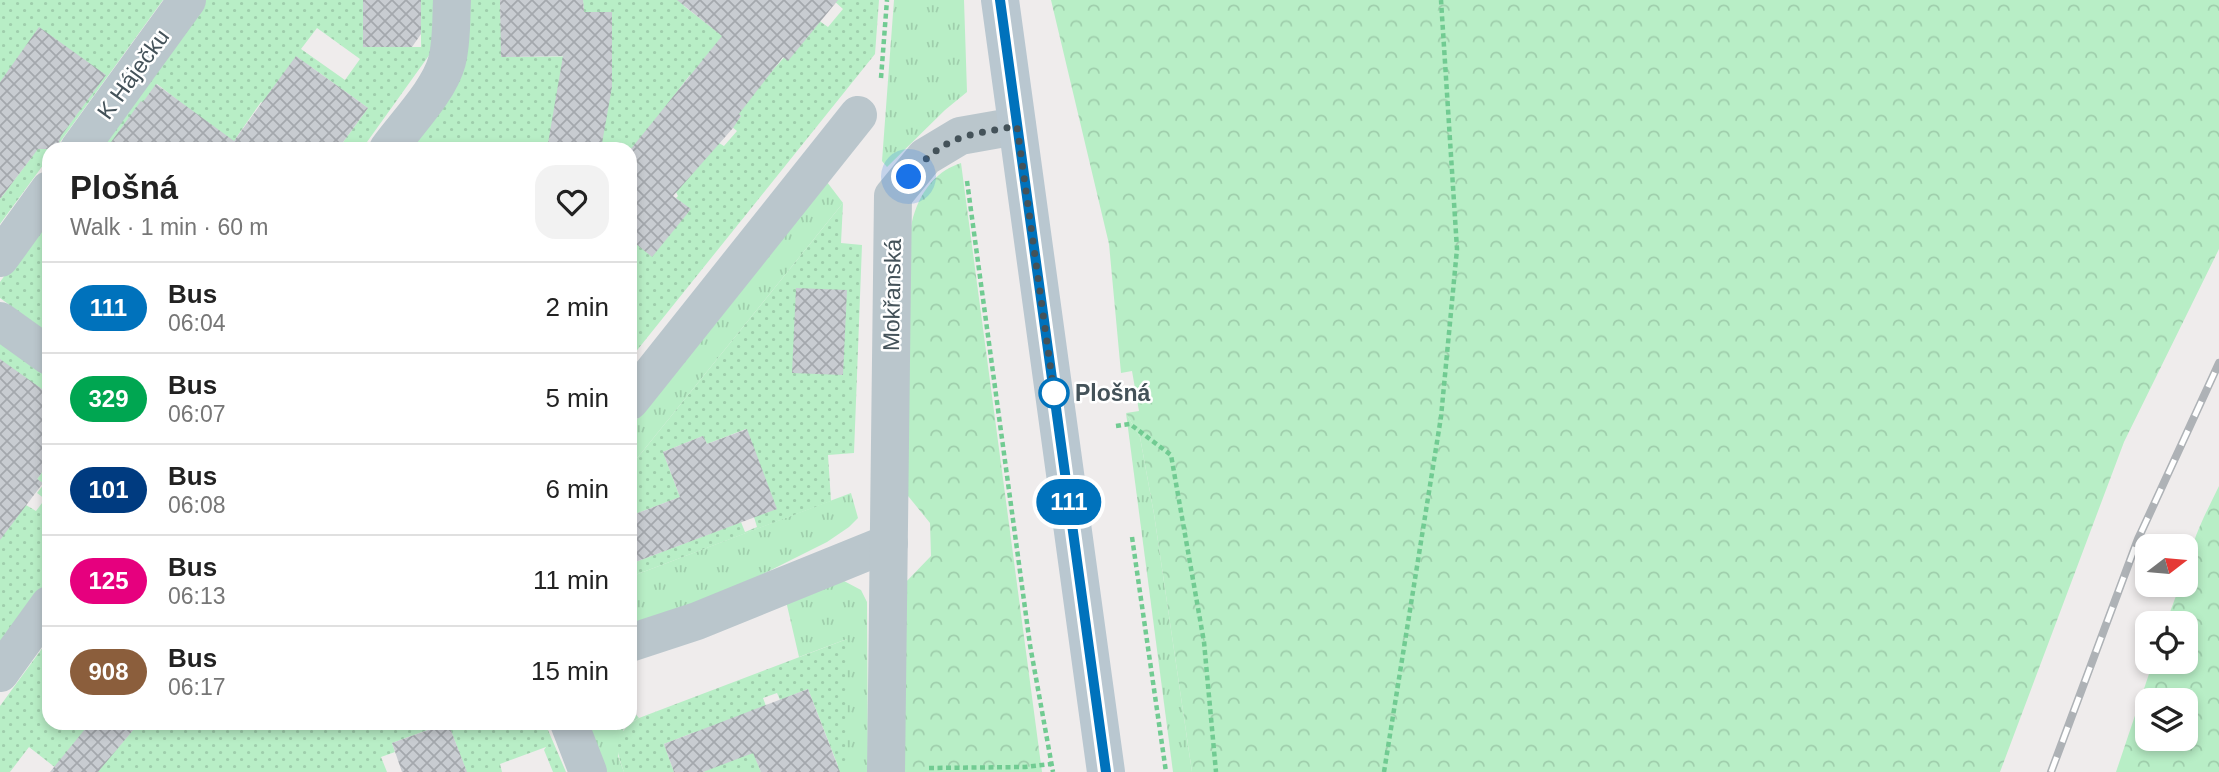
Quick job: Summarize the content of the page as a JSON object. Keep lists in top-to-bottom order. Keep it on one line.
{"streets":{"street":["K Háječku","Mokřanská"]},"places":["Plošná"],"lines":["bus line 111"],"north":"right","page":{"on_map":"111","heading":["Plošná","Walk · 1 min · 60 m"],"list":[{"mark":"111","name":"Bus","note":"06:04","value":"2 min"},{"mark":"329","name":"Bus","note":"06:07","value":"5 min"},{"mark":"101","name":"Bus","note":"06:08","value":"6 min"},{"mark":"125","name":"Bus","note":"06:13","value":"11 min"},{"mark":"908","name":"Bus","note":"06:17","value":"15 min"}]}}
